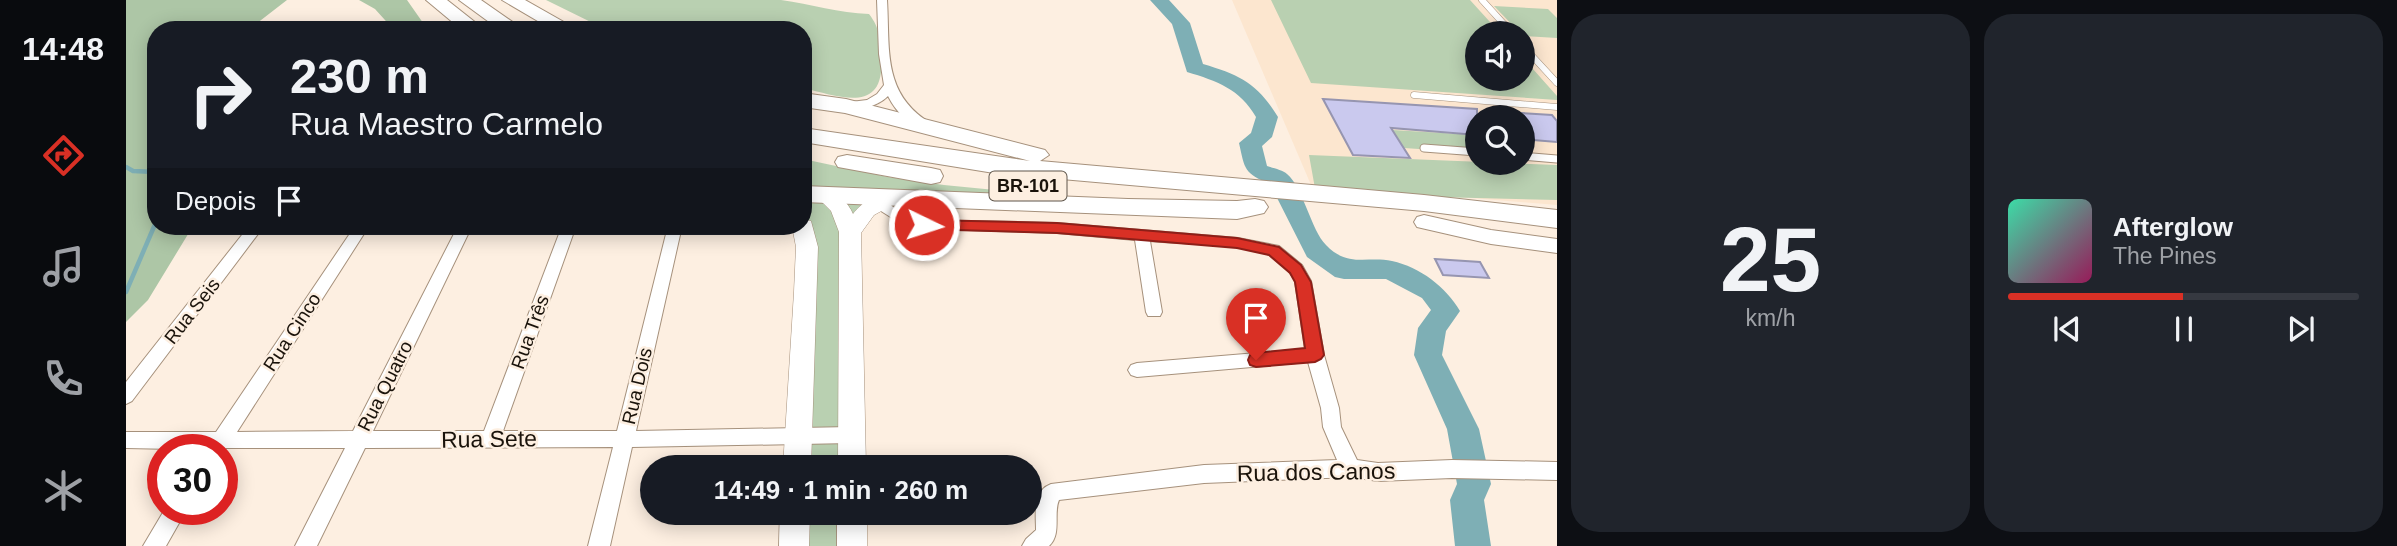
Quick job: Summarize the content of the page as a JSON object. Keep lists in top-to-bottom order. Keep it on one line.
{"streets":{"highway":["BR-101"],"street":["Rua Seis","Rua Cinco","Rua Três","Rua Quatro","Rua Dois","Rua Sete","Rua dos Canos"]},"crossings":[["Rua Três","Rua Sete"],["Rua Quatro","Rua Sete"],["Rua Dois","Rua Sete"]],"page":{"tabs":"14:48","tile":["25","km/h"],"turn":["230 m","Rua Maestro Carmelo"],"then":"Depois","song":["Afterglow","The Pines"],"limit":"30","trip":"14:49 · 1 min · 260 m"}}
